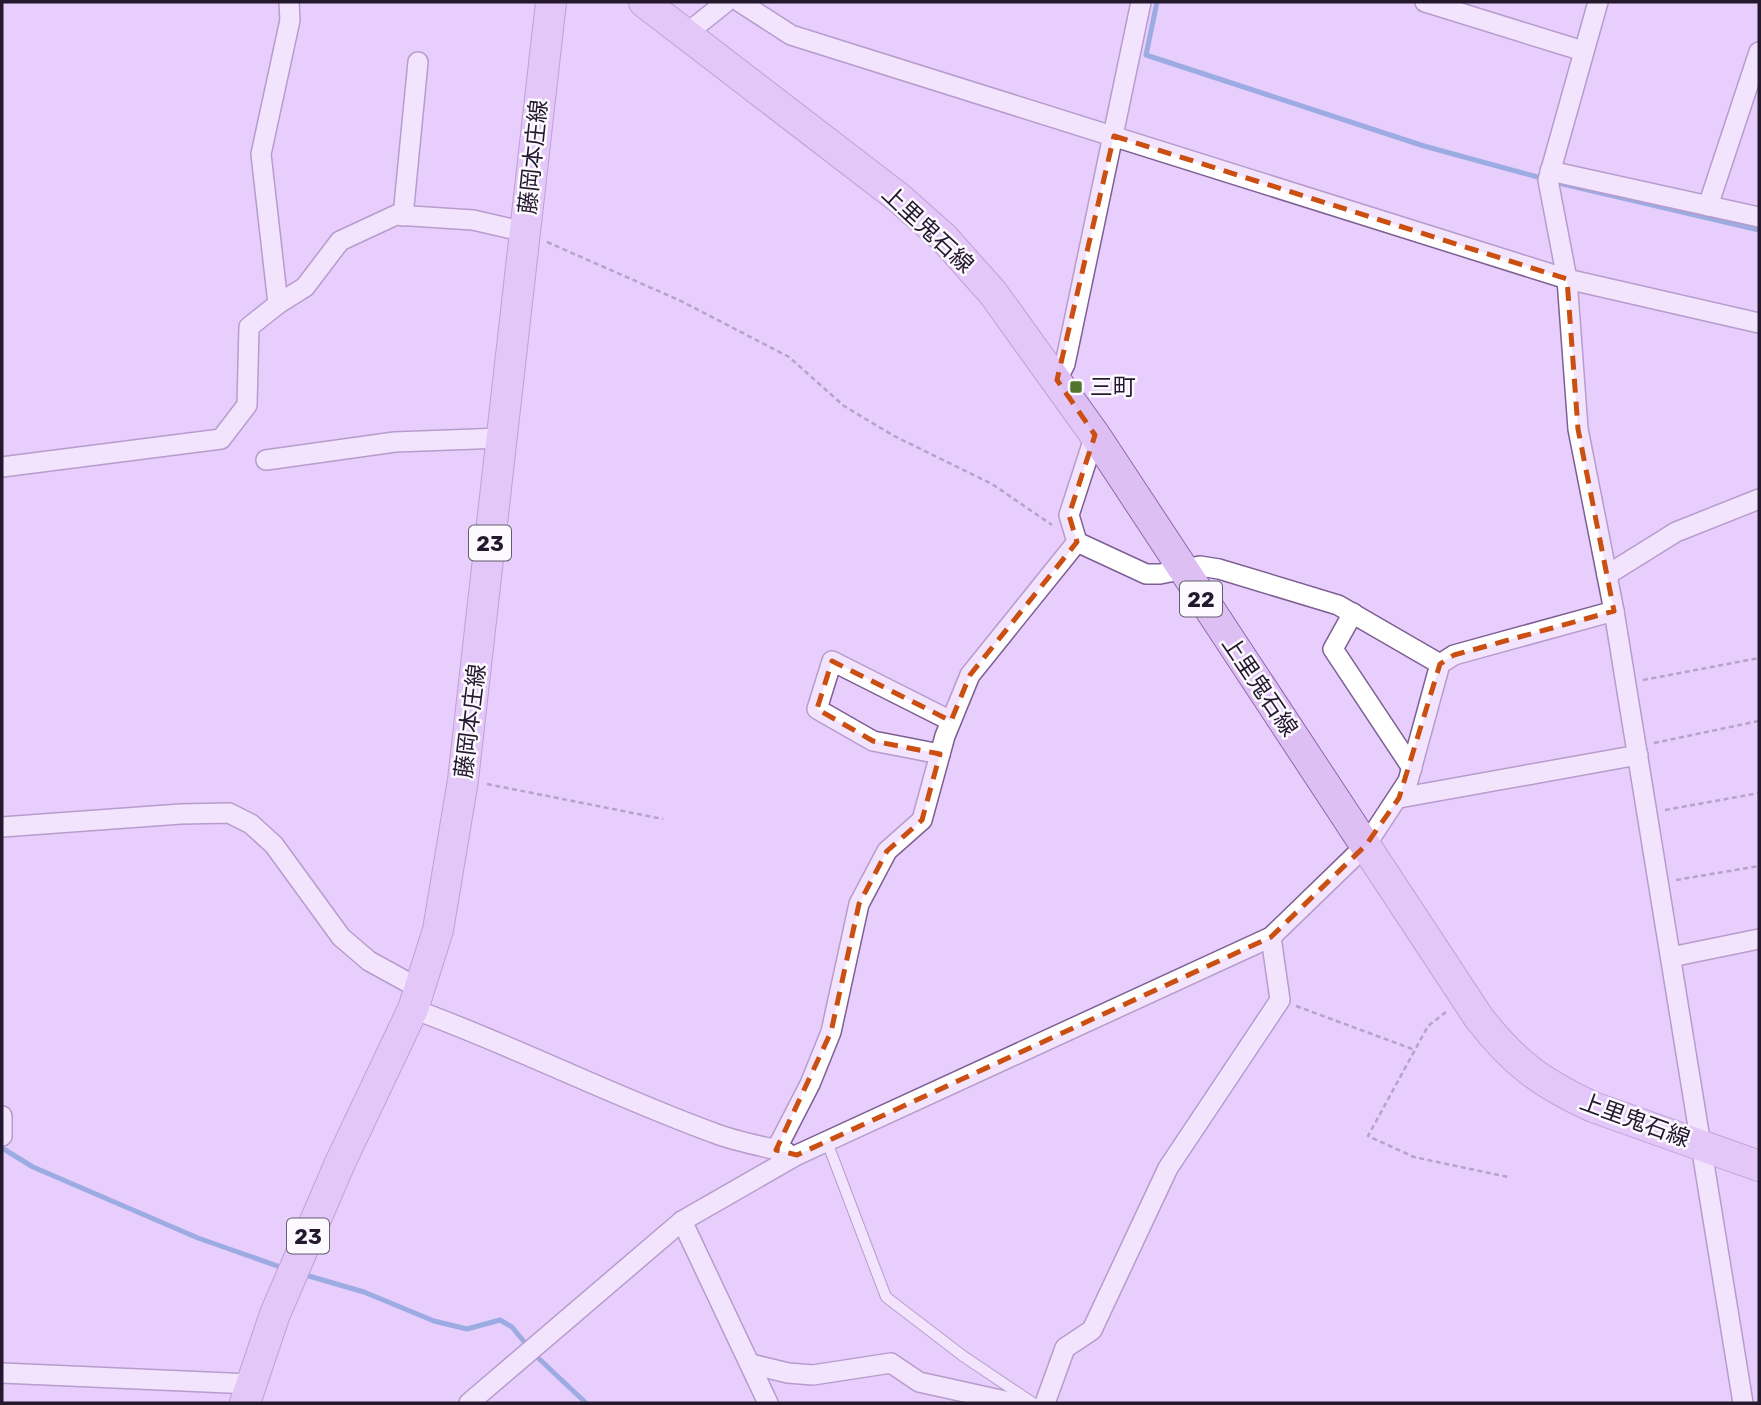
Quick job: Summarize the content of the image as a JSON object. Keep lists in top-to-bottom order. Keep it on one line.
{"streets":{"main road":["藤岡本庄線","上里鬼石線","23","22"]},"places":{"transit":["三町"]}}
